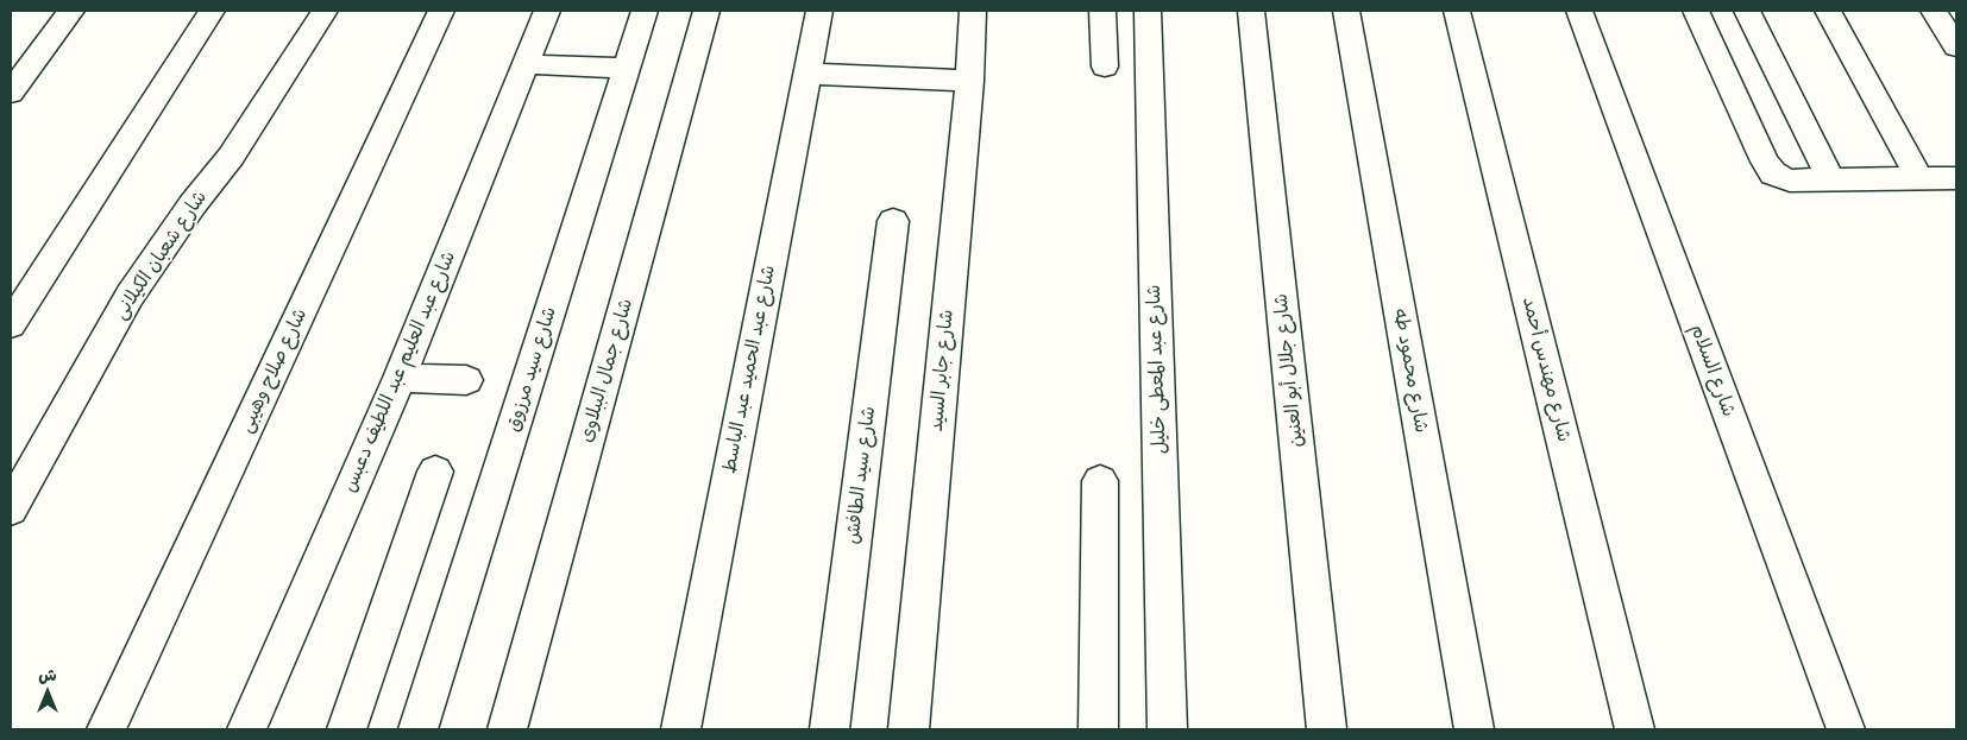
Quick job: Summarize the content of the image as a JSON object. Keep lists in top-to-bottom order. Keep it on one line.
{"streets":{"street":["شارع شعبان الكيلانى","شارع سيد مرزوق","شارع عبد الحميد عبد الباسط","شارع عبد المعطى خليل","شارع مهندس أحمد","شارع صلاح وهيبى","شارع جمال الببلاوى","شارع جابر السيد","شارع جلال أبو العنين","شارع محمود طه","شارع السلام","شارع عبد العليم عبد اللطيف دعبس","شارع سيد الطافش"]},"north":"top"}
